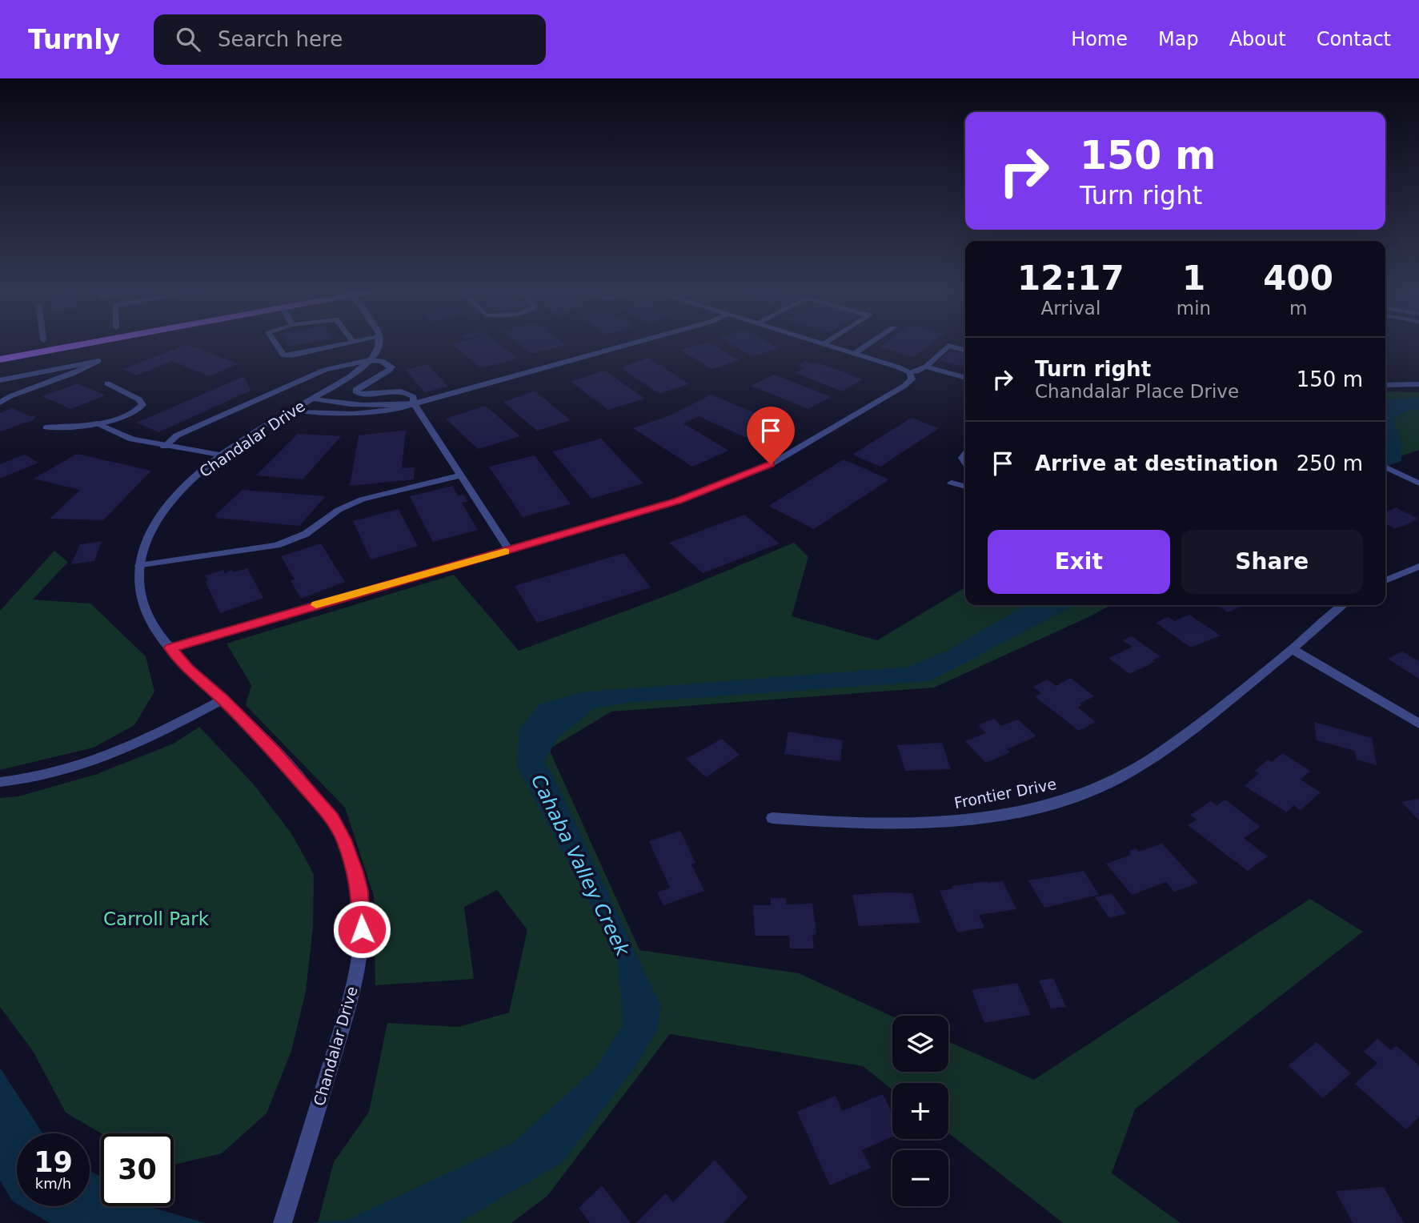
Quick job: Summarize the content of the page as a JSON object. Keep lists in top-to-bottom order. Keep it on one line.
{"streets":{"street":["Chandalar Drive","Frontier Drive"]},"water":["Cahaba Valley Creek"],"parks":["Carroll Park"],"page":{"header":"Turnly","search":"Search here","nav":["Home","Map","About","Contact"],"turn":["150 m","Turn right"],"eta":["12:17","Arrival","1","min","400","m"],"list":[{"name":"Turn right","note":"Chandalar Place Drive","value":"150 m"},{"name":"Arrive at destination","value":"250 m"}],"buttons":["Exit","Share"],"map_buttons":["+","−"],"speed":"19 km/h","limit":"30"}}
